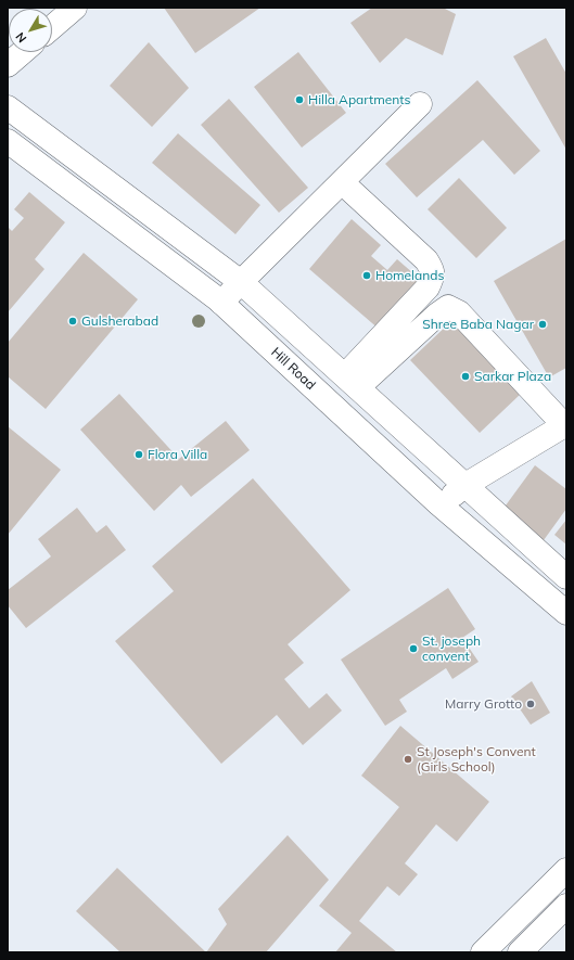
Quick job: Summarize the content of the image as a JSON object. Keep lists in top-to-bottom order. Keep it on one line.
{"streets":{"main road":["Hill Road"]},"places":["Hilla Apartments","Homelands","Gulsherabad","Shree Baba Nagar","Sarkar Plaza","Flora Villa","St. joseph convent","Marry Grotto","St Joseph's Convent (Girls School)"],"north":"bottom left"}
